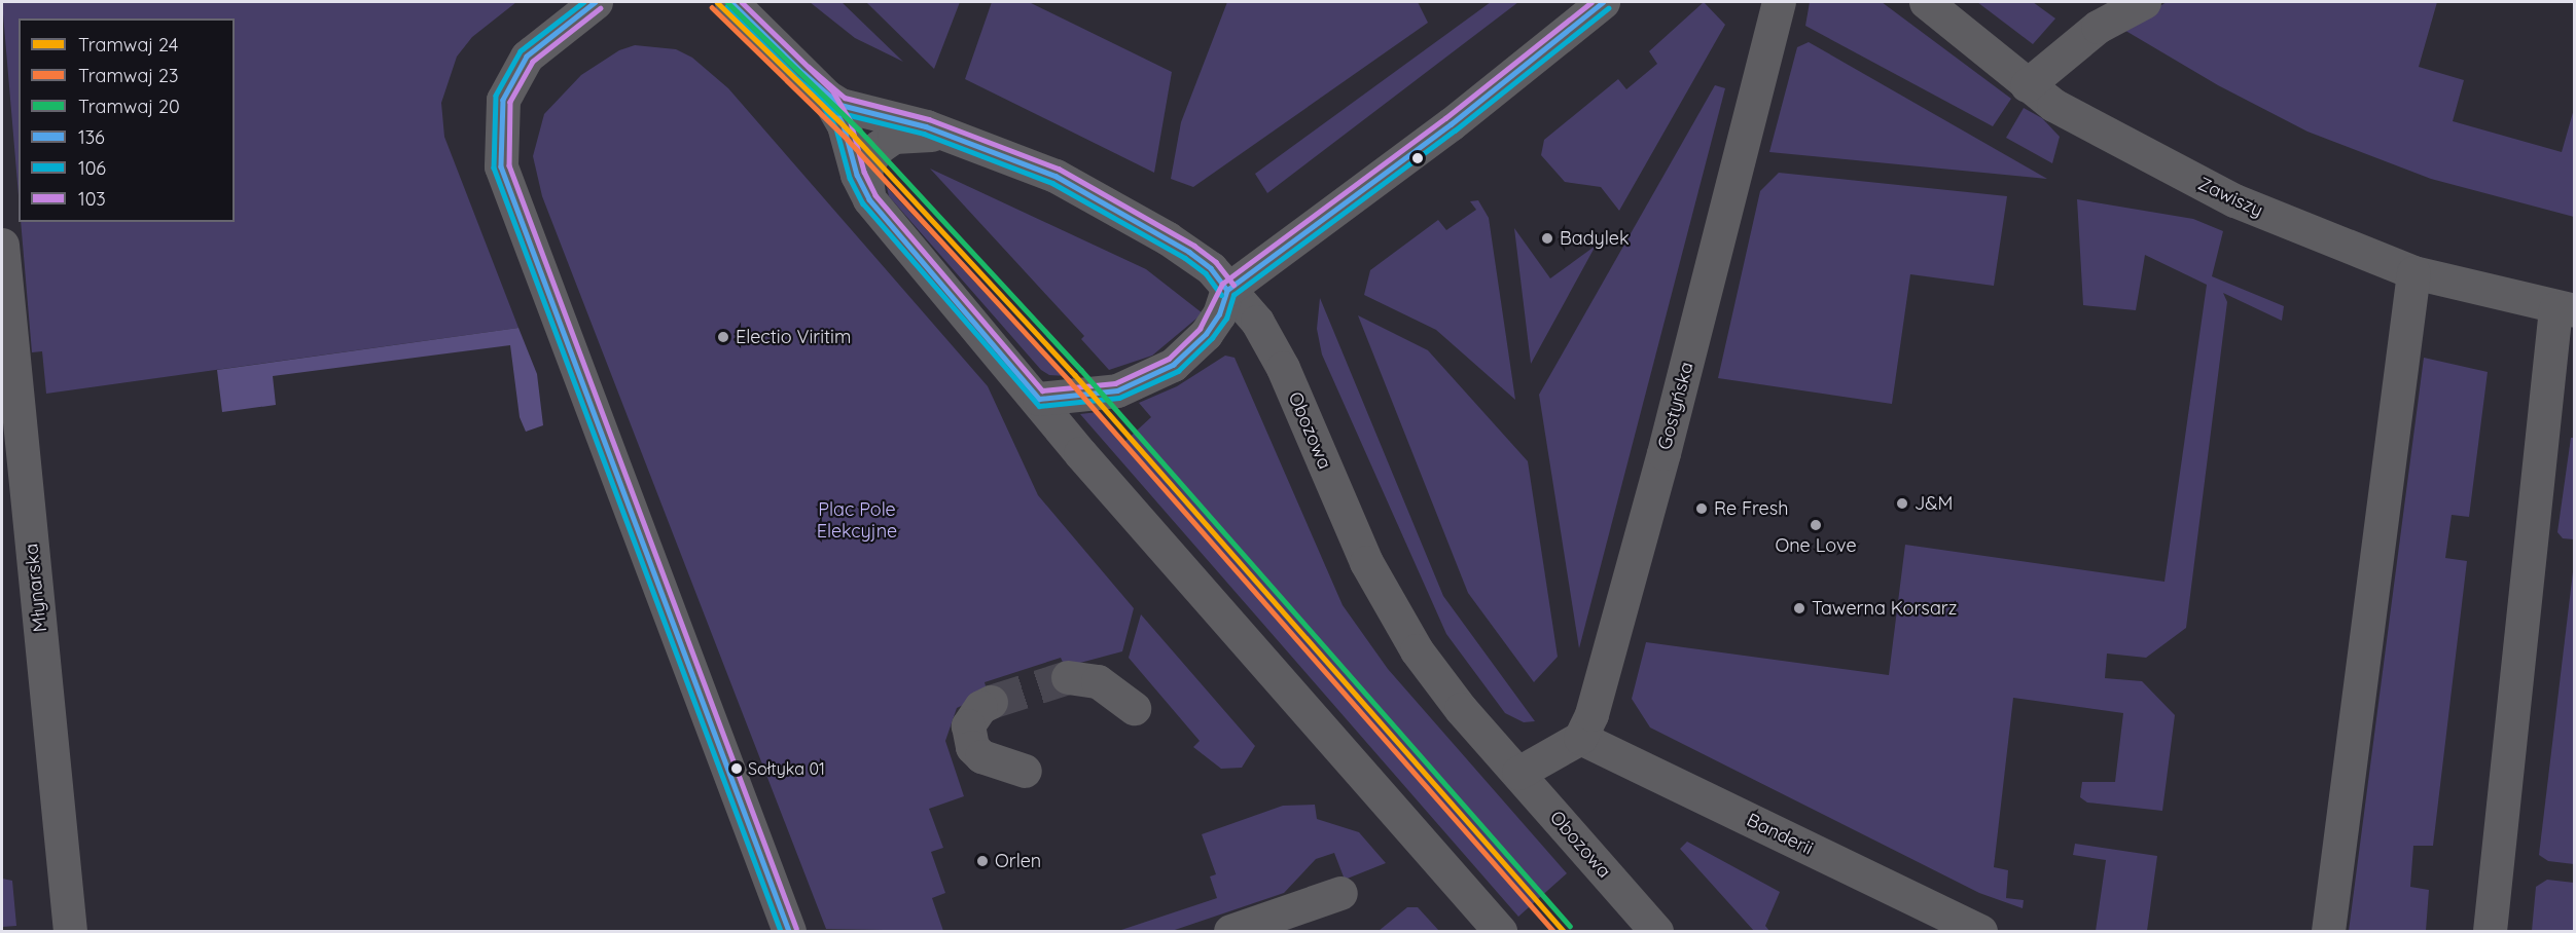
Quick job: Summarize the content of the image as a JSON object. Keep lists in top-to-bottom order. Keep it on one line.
{"streets":{"street":["Zawiszy","Gostyńska","Obozowa","Młynarska","Banderii"]},"crossings":[["Gostyńska","Banderii"]],"parks":["Plac Pole Elekcyjne"],"places":["Badylek","Electio Viritim","J&M","Re Fresh","One Love","Tawerna Korsarz","Sołtyka 01","Orlen"],"lines":["tram line 24","tram line 20","transit line 136","transit line 106","transit line 103","tram line 23"],"legend":["Tramwaj 24","Tramwaj 23","Tramwaj 20","136","106","103"]}
